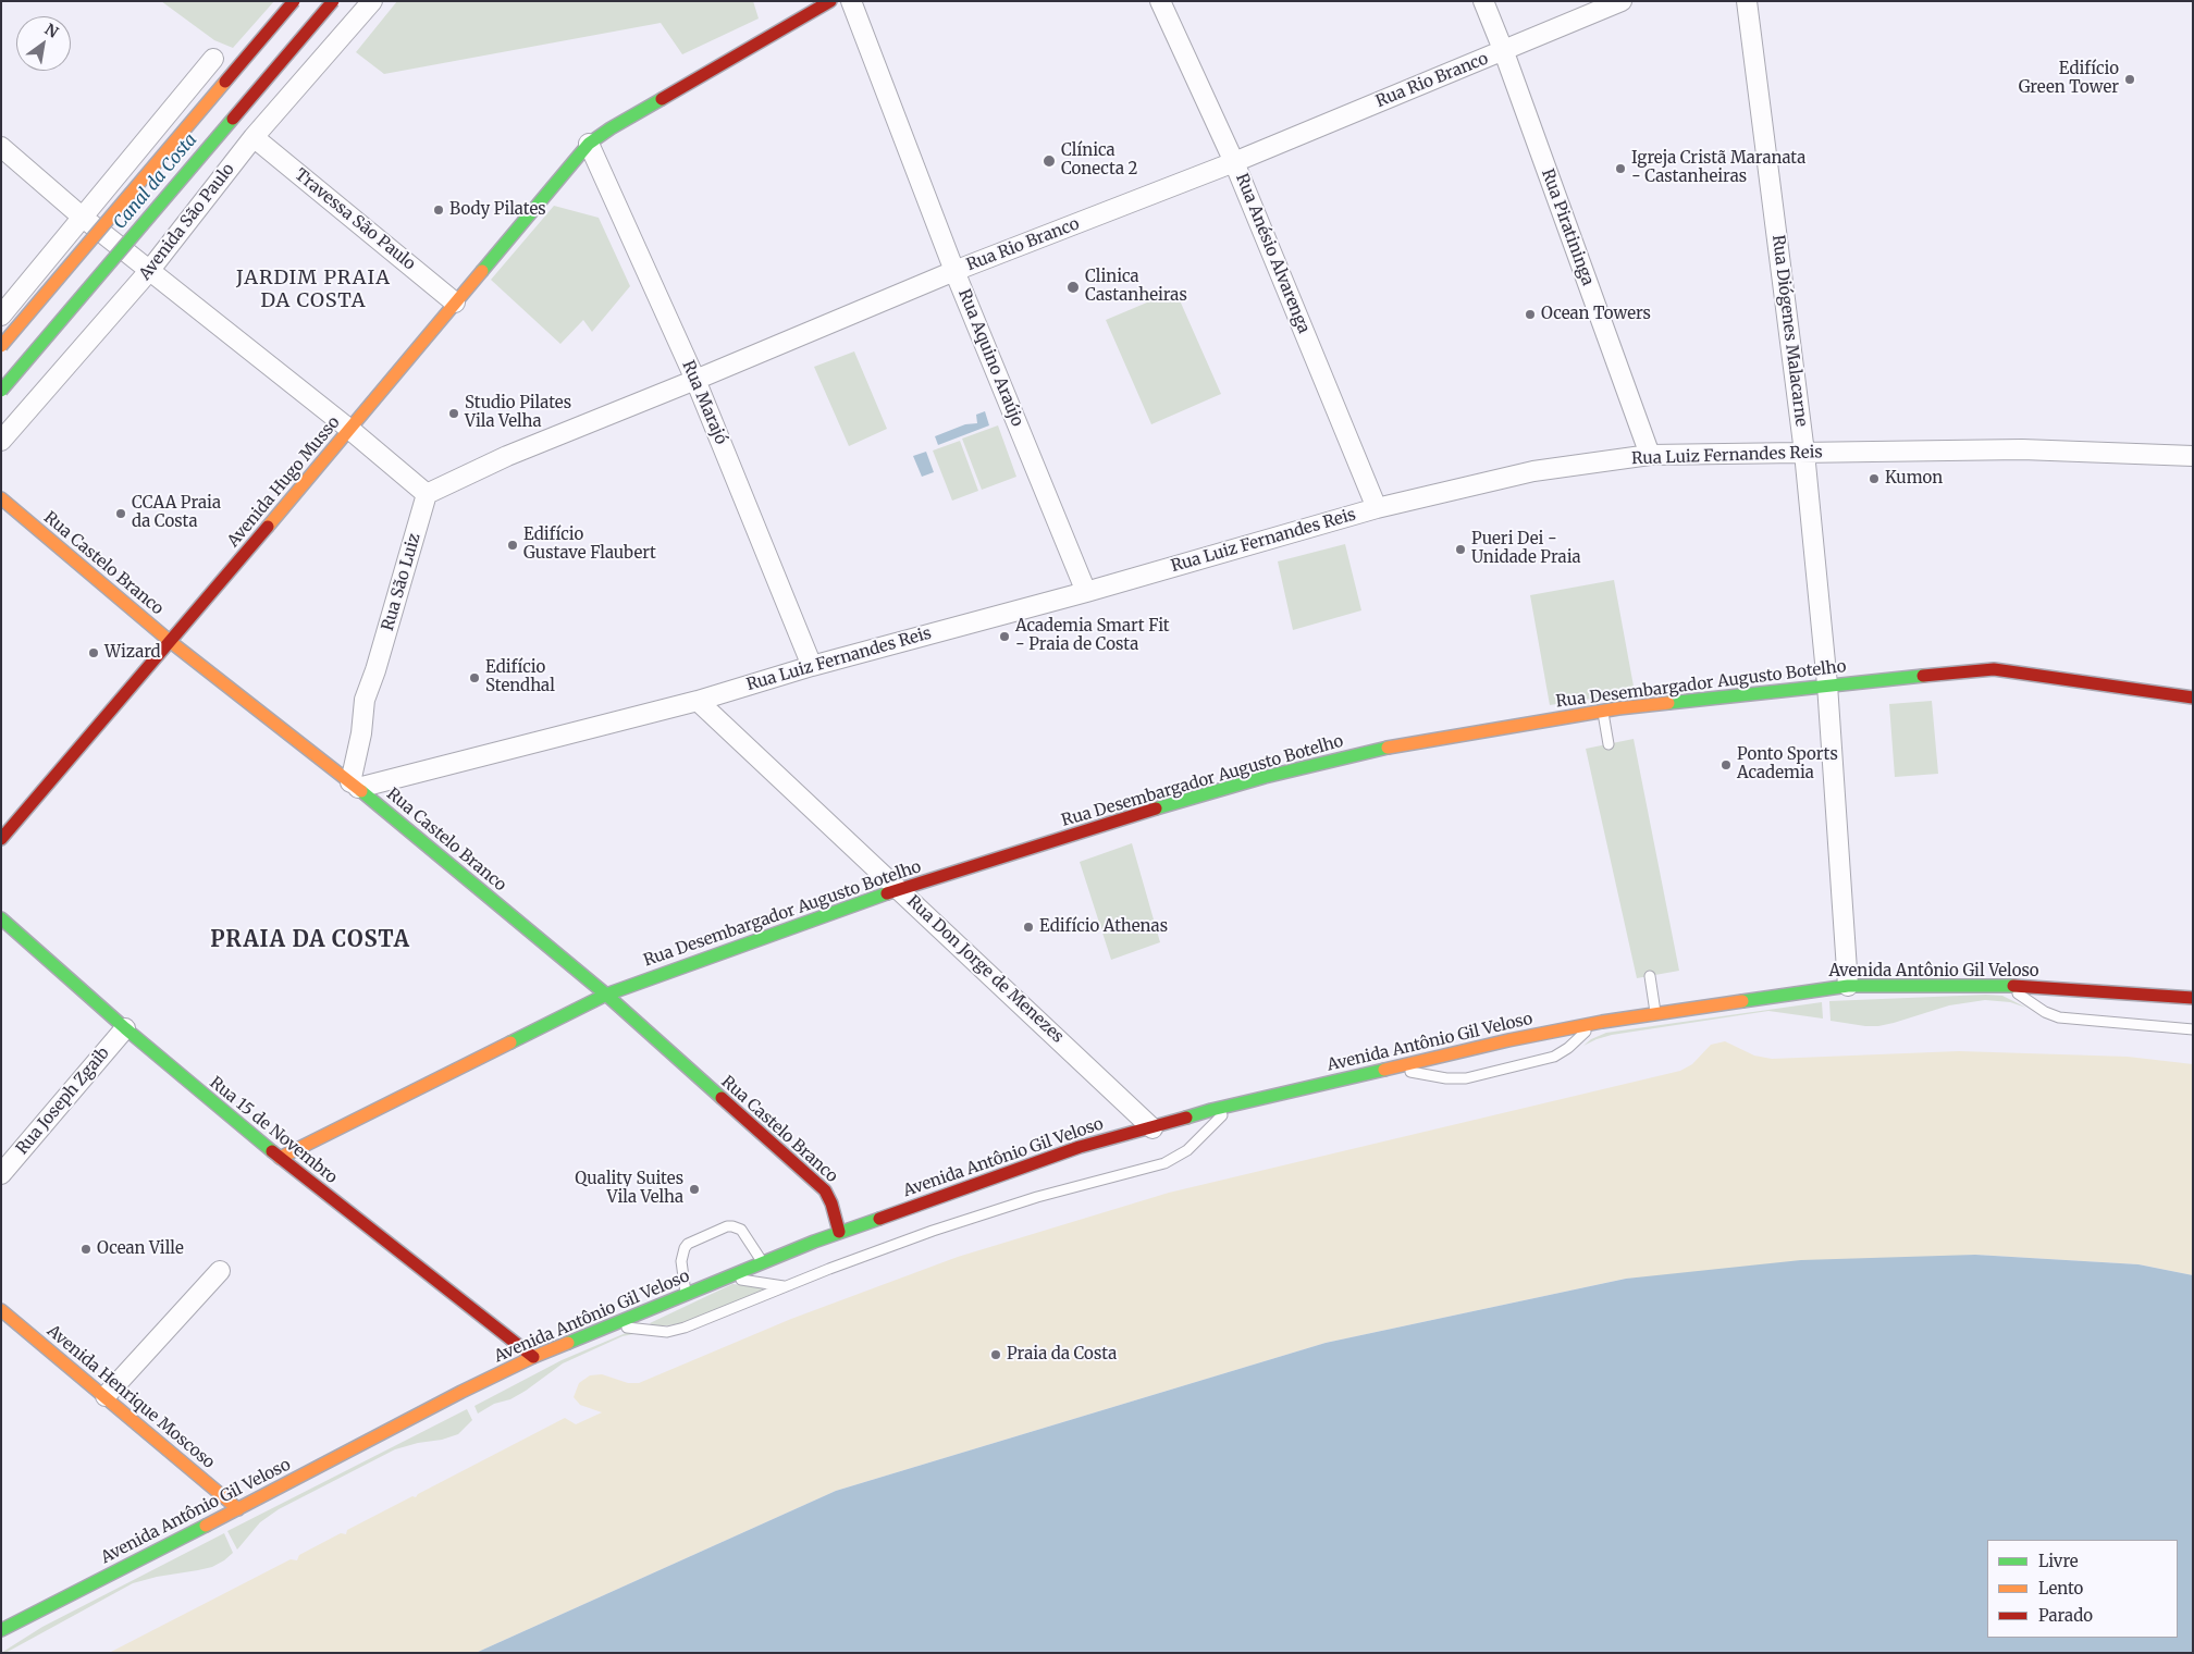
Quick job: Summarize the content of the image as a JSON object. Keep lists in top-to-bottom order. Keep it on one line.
{"streets":{"street":["Rua Rio Branco","Travessa São Paulo","Avenida São Paulo","Rua Piratininga","Rua Anésio Alvarenga","Rua Diógenes Malacarne","Rua Aquino Araújo","Rua Marajó","Rua Luiz Fernandes Reis","Avenida Hugo Musso","Rua Castelo Branco","Rua São Luiz","Rua Desembargador Augusto Botelho","Rua Don Jorge de Menezes","Avenida Antônio Gil Veloso","Rua Joseph Zgaib","Rua 15 de Novembro","Avenida Henrique Moscoso"]},"crossings":[["Rua Rio Branco","Rua Piratininga"],["Rua Rio Branco","Rua Anésio Alvarenga"],["Rua Rio Branco","Rua Aquino Araújo"],["Rua Rio Branco","Rua Marajó"],["Rua Rio Branco","Rua São Luiz"],["Travessa São Paulo","Avenida São Paulo"],["Travessa São Paulo","Avenida Hugo Musso"],["Rua Piratininga","Rua Luiz Fernandes Reis"],["Rua Anésio Alvarenga","Rua Luiz Fernandes Reis"],["Rua Diógenes Malacarne","Rua Luiz Fernandes Reis"],["Rua Diógenes Malacarne","Rua Desembargador Augusto Botelho"],["Rua Diógenes Malacarne","Avenida Antônio Gil Veloso"],["Rua Aquino Araújo","Rua Luiz Fernandes Reis"],["Rua Marajó","Rua Luiz Fernandes Reis"],["Rua Marajó","Avenida Hugo Musso"],["Rua Luiz Fernandes Reis","Rua Castelo Branco"],["Rua Luiz Fernandes Reis","Rua São Luiz"],["Rua Luiz Fernandes Reis","Rua Don Jorge de Menezes"],["Avenida Hugo Musso","Rua Castelo Branco"],["Rua Castelo Branco","Rua São Luiz"],["Rua Castelo Branco","Rua Desembargador Augusto Botelho"],["Rua Castelo Branco","Avenida Antônio Gil Veloso"],["Rua Desembargador Augusto Botelho","Rua Don Jorge de Menezes"],["Rua Desembargador Augusto Botelho","Rua 15 de Novembro"],["Rua Don Jorge de Menezes","Avenida Antônio Gil Veloso"],["Avenida Antônio Gil Veloso","Rua 15 de Novembro"],["Avenida Antônio Gil Veloso","Avenida Henrique Moscoso"],["Rua Joseph Zgaib","Rua 15 de Novembro"]],"districts":["JARDIM PRAIA DA COSTA","PRAIA DA COSTA"],"water":["Canal da Costa"],"places":["Edifício Green Tower","Clínica Conecta 2","Igreja Cristã Maranata - Castanheiras","Body Pilates","Clinica Castanheiras","Ocean Towers","Studio Pilates Vila Velha","Kumon","CCAA Praia da Costa","Edifício Gustave Flaubert","Pueri Dei - Unidade Praia","Academia Smart Fit - Praia de Costa","Wizard","Edifício Stendhal","Ponto Sports Academia","Edifício Athenas","Quality Suites Vila Velha","Ocean Ville","Praia da Costa"],"legend":["Livre","Lento","Parado"],"north":"top right"}
